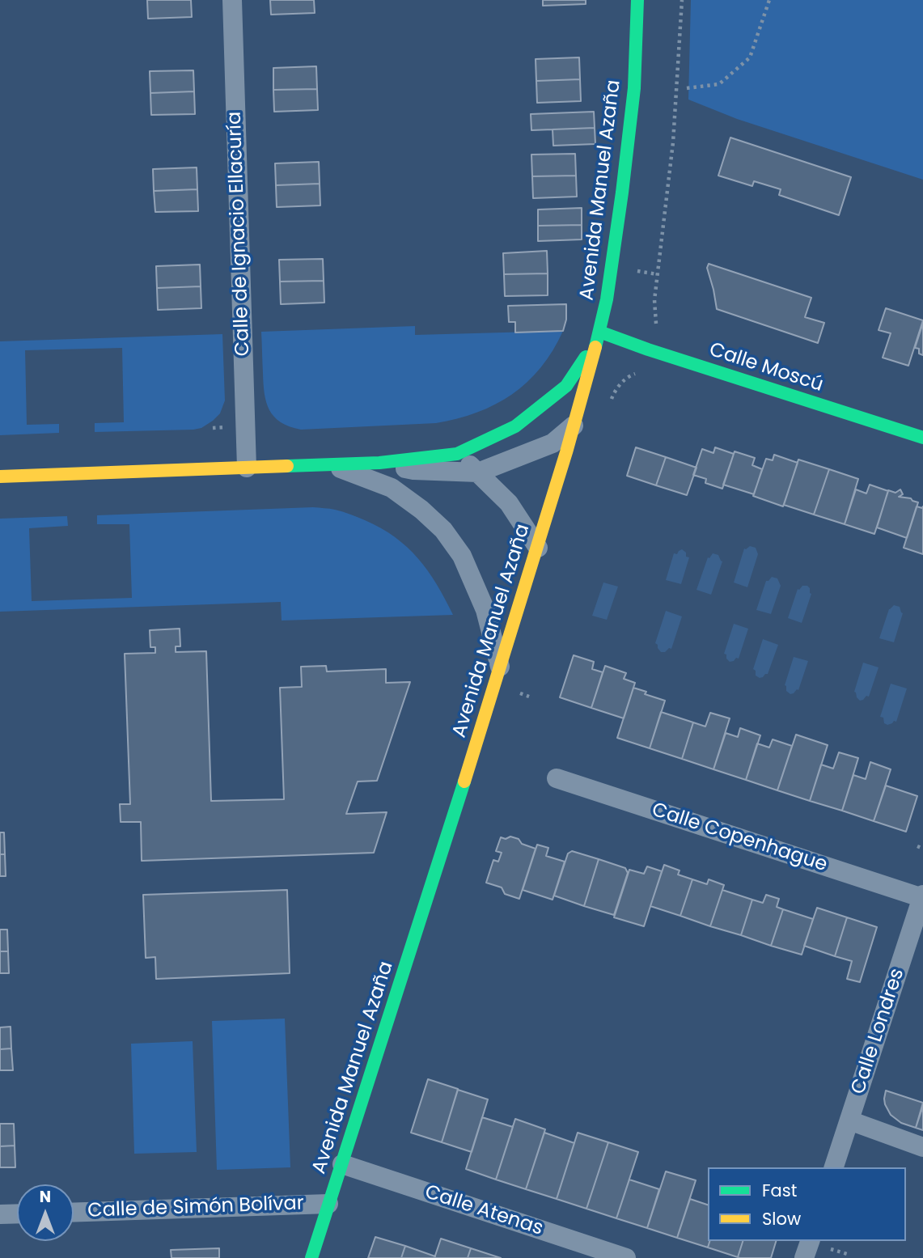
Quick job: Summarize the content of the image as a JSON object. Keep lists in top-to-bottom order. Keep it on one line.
{"streets":{"street":["Avenida Manuel Azaña","Calle de Ignacio Ellacuría","Calle Moscú","Calle Copenhague","Calle Londres","Calle de Simón Bolívar","Calle Atenas"]},"crossings":[["Avenida Manuel Azaña","Calle Moscú"],["Avenida Manuel Azaña","Calle de Simón Bolívar"],["Avenida Manuel Azaña","Calle Atenas"],["Calle Copenhague","Calle Londres"]],"legend":["Fast","Slow"],"north":"top"}
